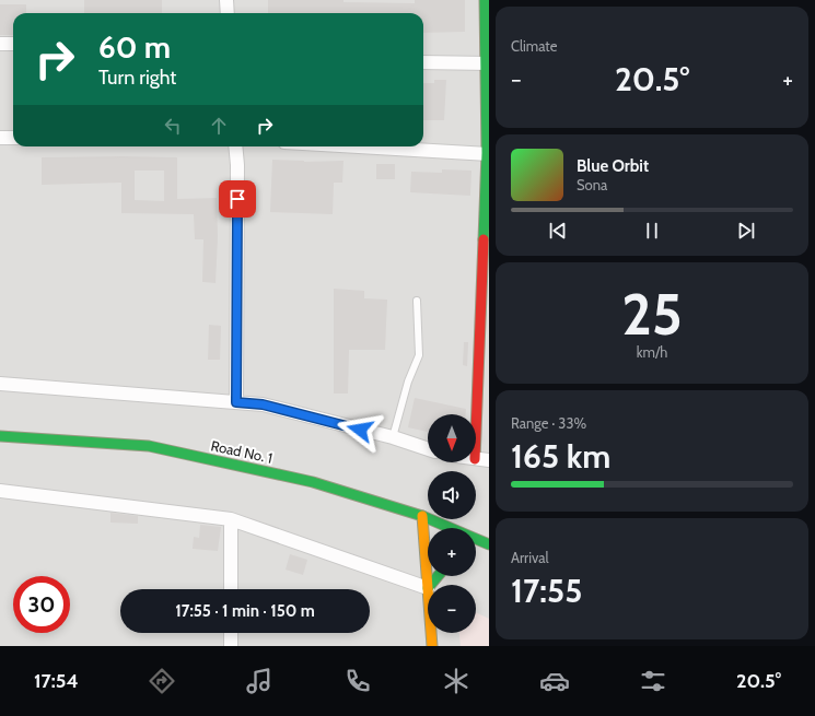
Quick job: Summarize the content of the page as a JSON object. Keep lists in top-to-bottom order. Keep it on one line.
{"streets":{"main road":["Road No. 1"]},"north":"bottom","page":{"tile":["Climate",["25","km/h"],["Range · 33%","165 km"],["Arrival","17:55"]],"turn":["60 m","Turn right"],"heat":["−","20.5°","+"],"song":["Blue Orbit","Sona"],"map_buttons":["+","−"],"limit":"30","trip":"17:55 · 1 min · 150 m","tabs":["17:54","20.5°"]}}
